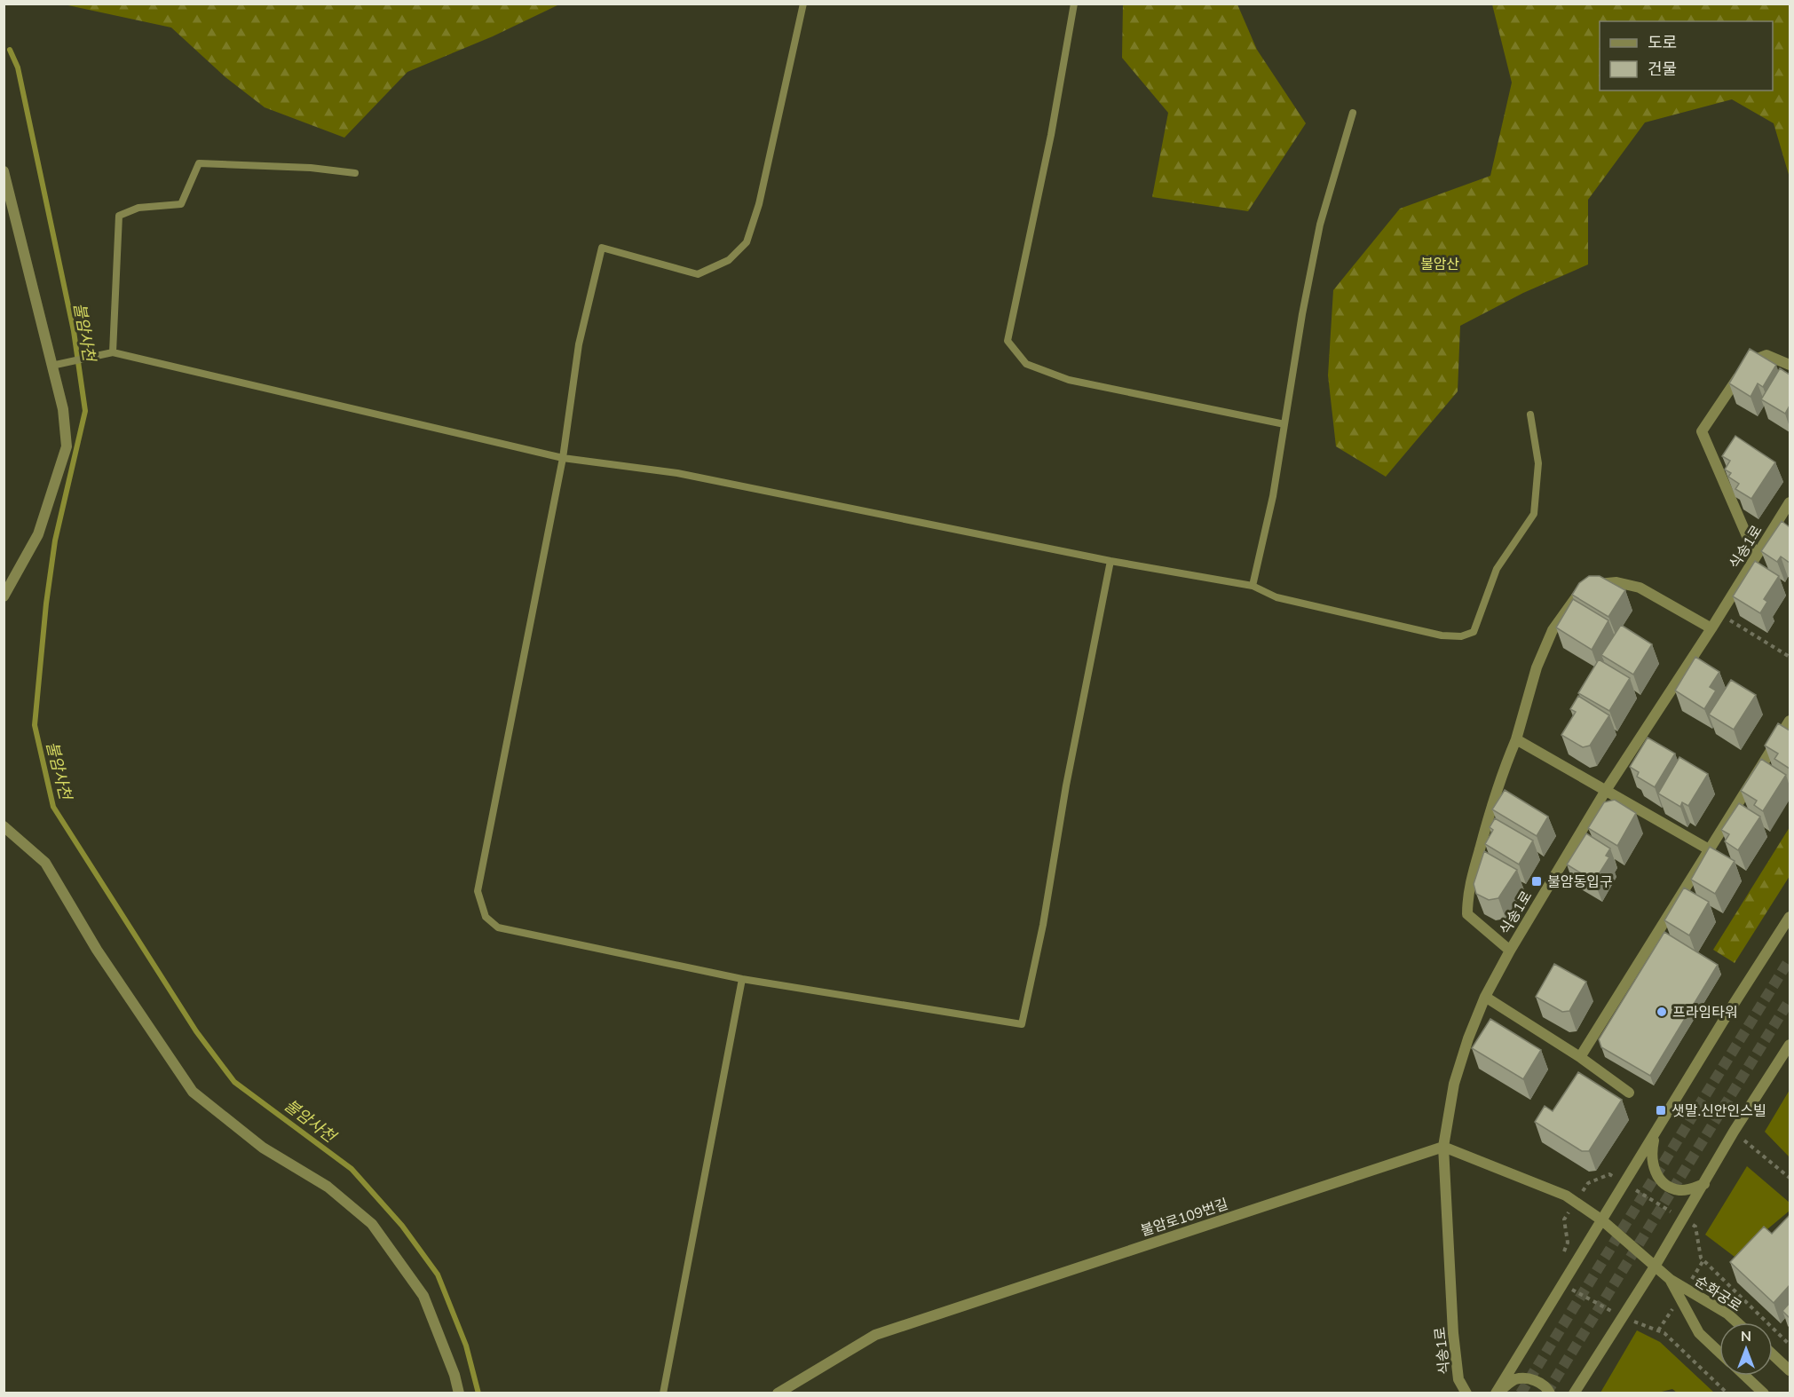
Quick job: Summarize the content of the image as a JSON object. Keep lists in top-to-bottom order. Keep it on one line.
{"streets":{"street":["식송1로","불암로109번길","순화궁로"]},"crossings":[["식송1로","불암로109번길"]],"water":["불암사천"],"parks":["불암산"],"places":{"transit":["불암동입구","샛말.신안인스빌"],"other":["프라임타워"]},"legend":["도로","건물"],"north":"top"}
